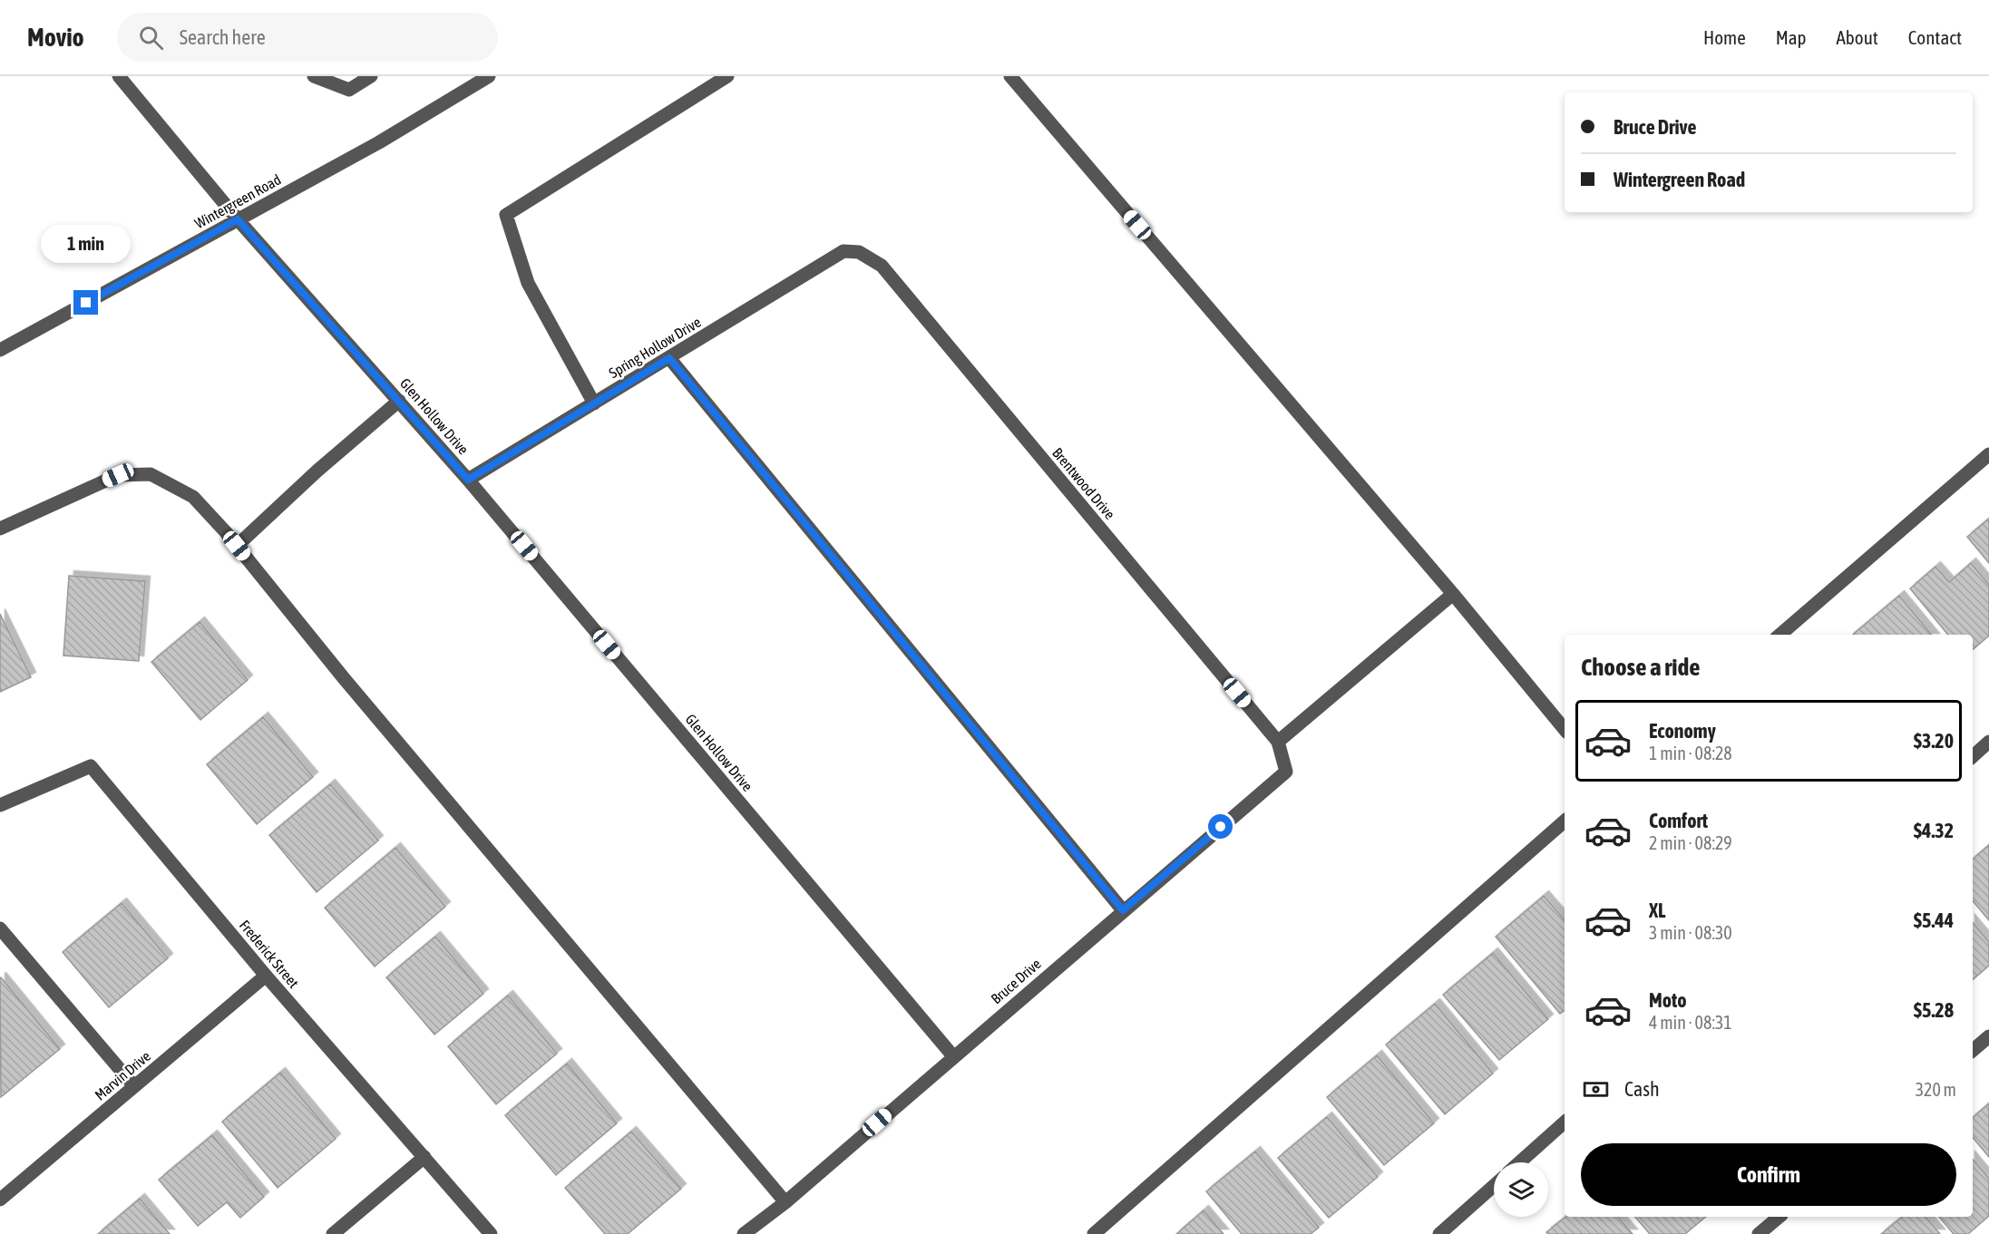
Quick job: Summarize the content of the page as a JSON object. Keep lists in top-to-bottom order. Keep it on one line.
{"streets":{"street":["Wintergreen Road","Spring Hollow Drive","Glen Hollow Drive","Brentwood Drive","Frederick Street","Bruce Drive","Marvin Drive"]},"crossings":[["Wintergreen Road","Glen Hollow Drive"],["Spring Hollow Drive","Glen Hollow Drive"],["Spring Hollow Drive","Brentwood Drive"],["Glen Hollow Drive","Bruce Drive"],["Brentwood Drive","Bruce Drive"],["Frederick Street","Marvin Drive"]],"page":{"header":"Movio","search":"Search here","nav":["Home","Map","About","Contact"],"banner":["Bruce Drive","Wintergreen Road"],"bubble":"1 min","heading":"Choose a ride","list":[{"name":"Economy","note":"1 min · 08:28","value":"$3.20"},{"name":"Comfort","note":"2 min · 08:29","value":"$4.32"},{"name":"XL","note":"3 min · 08:30","value":"$5.44"},{"name":"Moto","note":"4 min · 08:31","value":"$5.28"}],"pay":["Cash","320 m"],"buttons":"Confirm"}}
